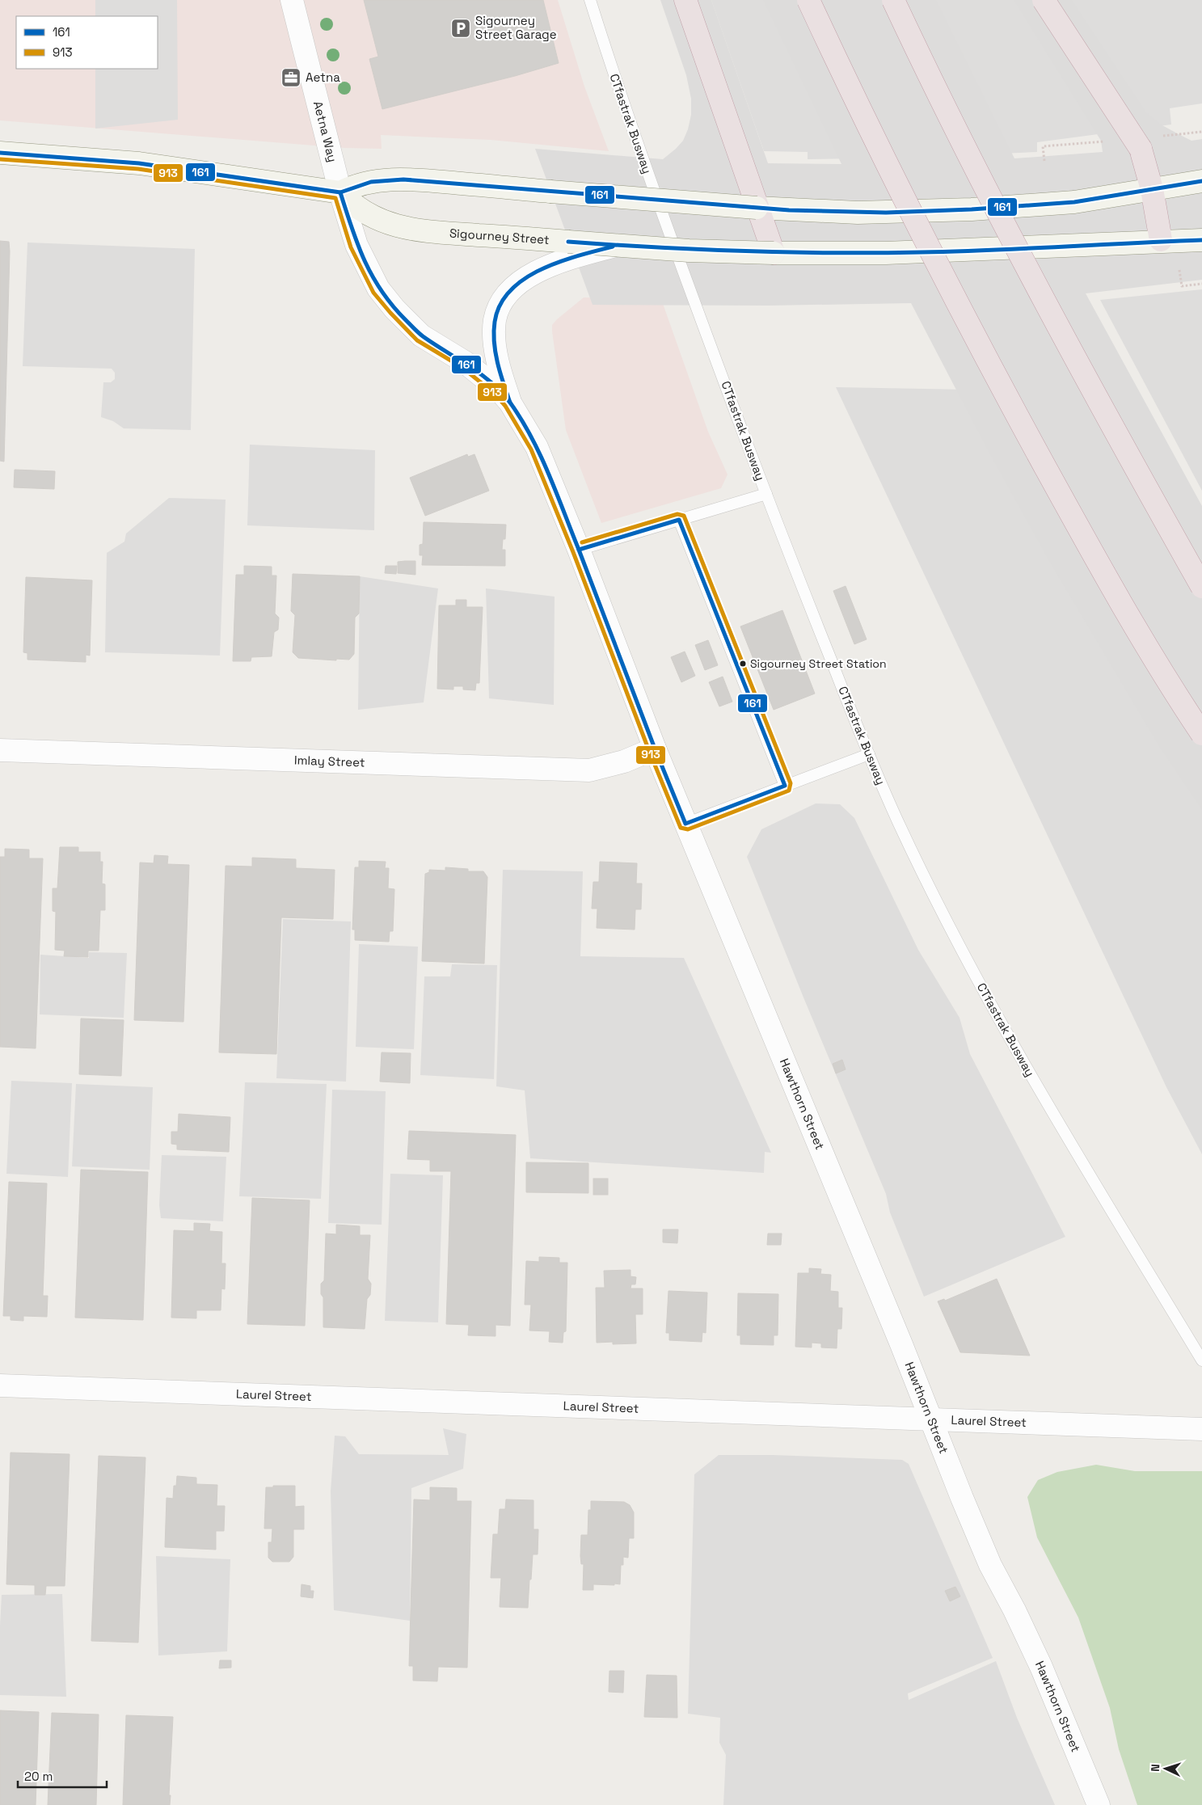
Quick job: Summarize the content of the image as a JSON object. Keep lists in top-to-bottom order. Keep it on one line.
{"streets":{"main road":["Sigourney Street"],"street":["Aetna Way","Imlay Street","Hawthorn Street","Laurel Street"],"lane":["CTfastrak Busway"]},"crossings":[["Aetna Way","Sigourney Street"],["Aetna Way","Hawthorn Street"],["Sigourney Street","Hawthorn Street"],["Imlay Street","Hawthorn Street"],["Hawthorn Street","Laurel Street"]],"places":{"parking":["Sigourney Street Garage"],"office":["Aetna"],"other":["Sigourney Street Station"]},"lines":["transit line 161","transit line 913"],"legend":["161","913"],"scale_bar":"20 m","north":"left"}
